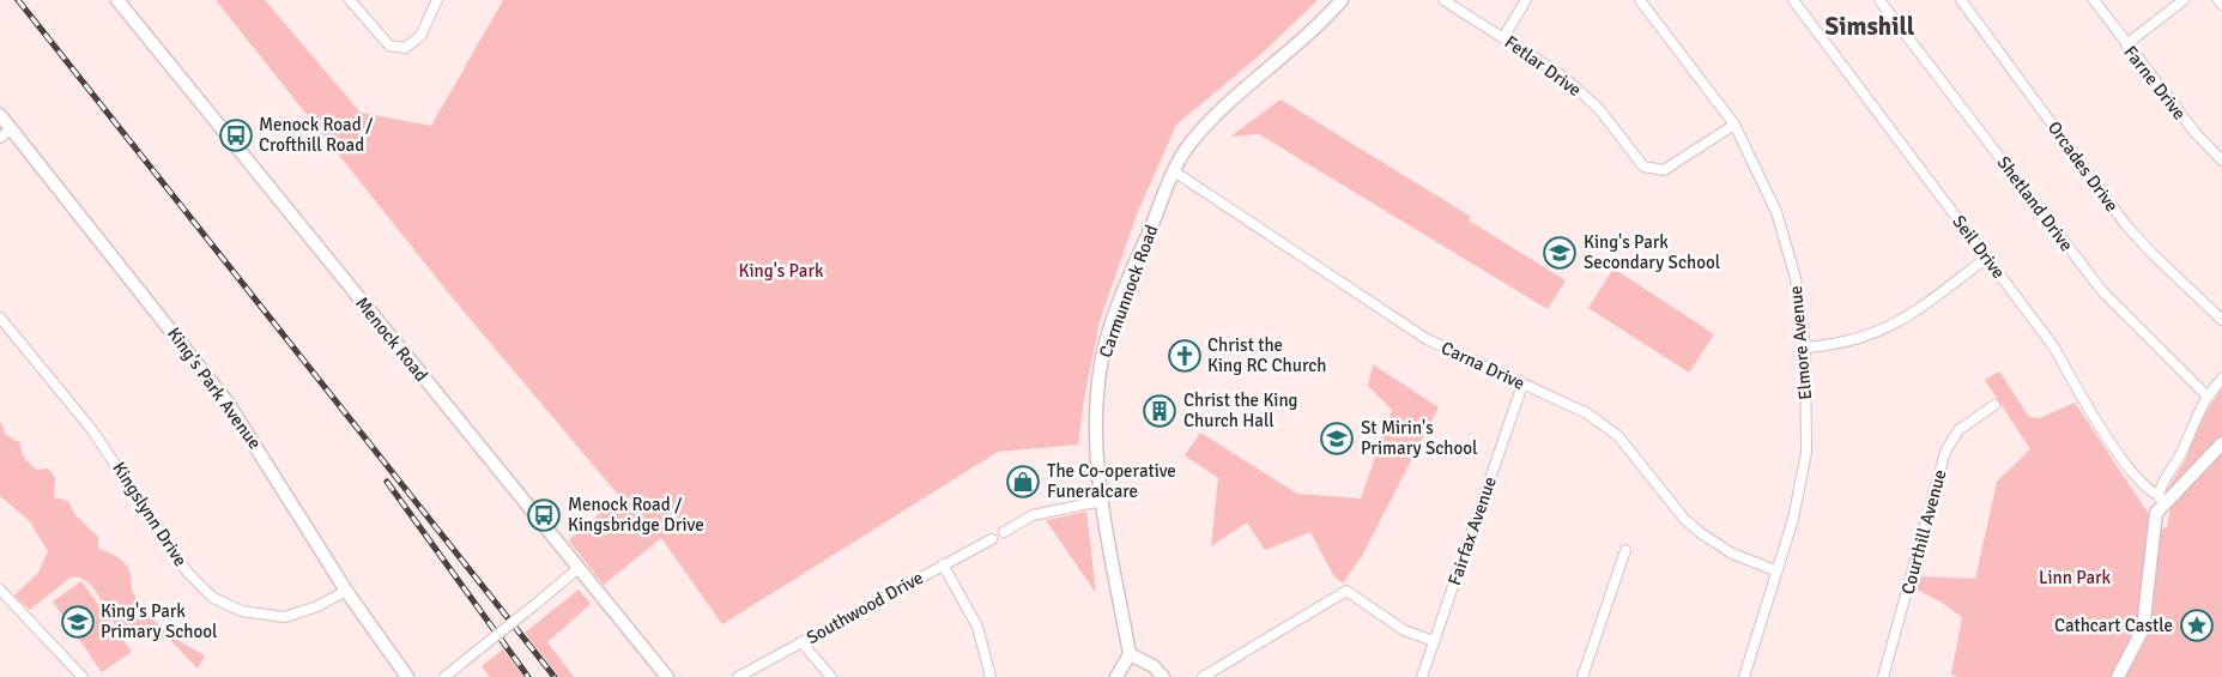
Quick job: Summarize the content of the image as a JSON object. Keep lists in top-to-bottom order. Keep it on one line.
{"streets":{"main road":["Carmunnock Road","Menock Road","King's Park Avenue"],"street":["Fetlar Drive","Farne Drive","Orcades Drive","Shetland Drive","Seil Drive","Elmore Avenue","Carna Drive","Kingslynn Drive","Fairfax Avenue","Courthill Avenue","Southwood Drive"]},"crossings":[["Fetlar Drive","Elmore Avenue"],["Carmunnock Road","Carna Drive"],["Elmore Avenue","Carna Drive"],["Carna Drive","Fairfax Avenue"],["King's Park Avenue","Kingslynn Drive"]],"districts":["Simshill"],"parks":["King's Park","Linn Park"],"places":{"bus stop":["Menock Road / Crofthill Road","Menock Road / Kingsbridge Drive"],"school or university":["King's Park Secondary School","St Mirin's Primary School","King's Park Primary School"],"church":["Christ the King RC Church"],"building":["Christ the King Church Hall"],"shop":["The Co-operative Funeralcare"],"place":["Cathcart Castle"]}}
